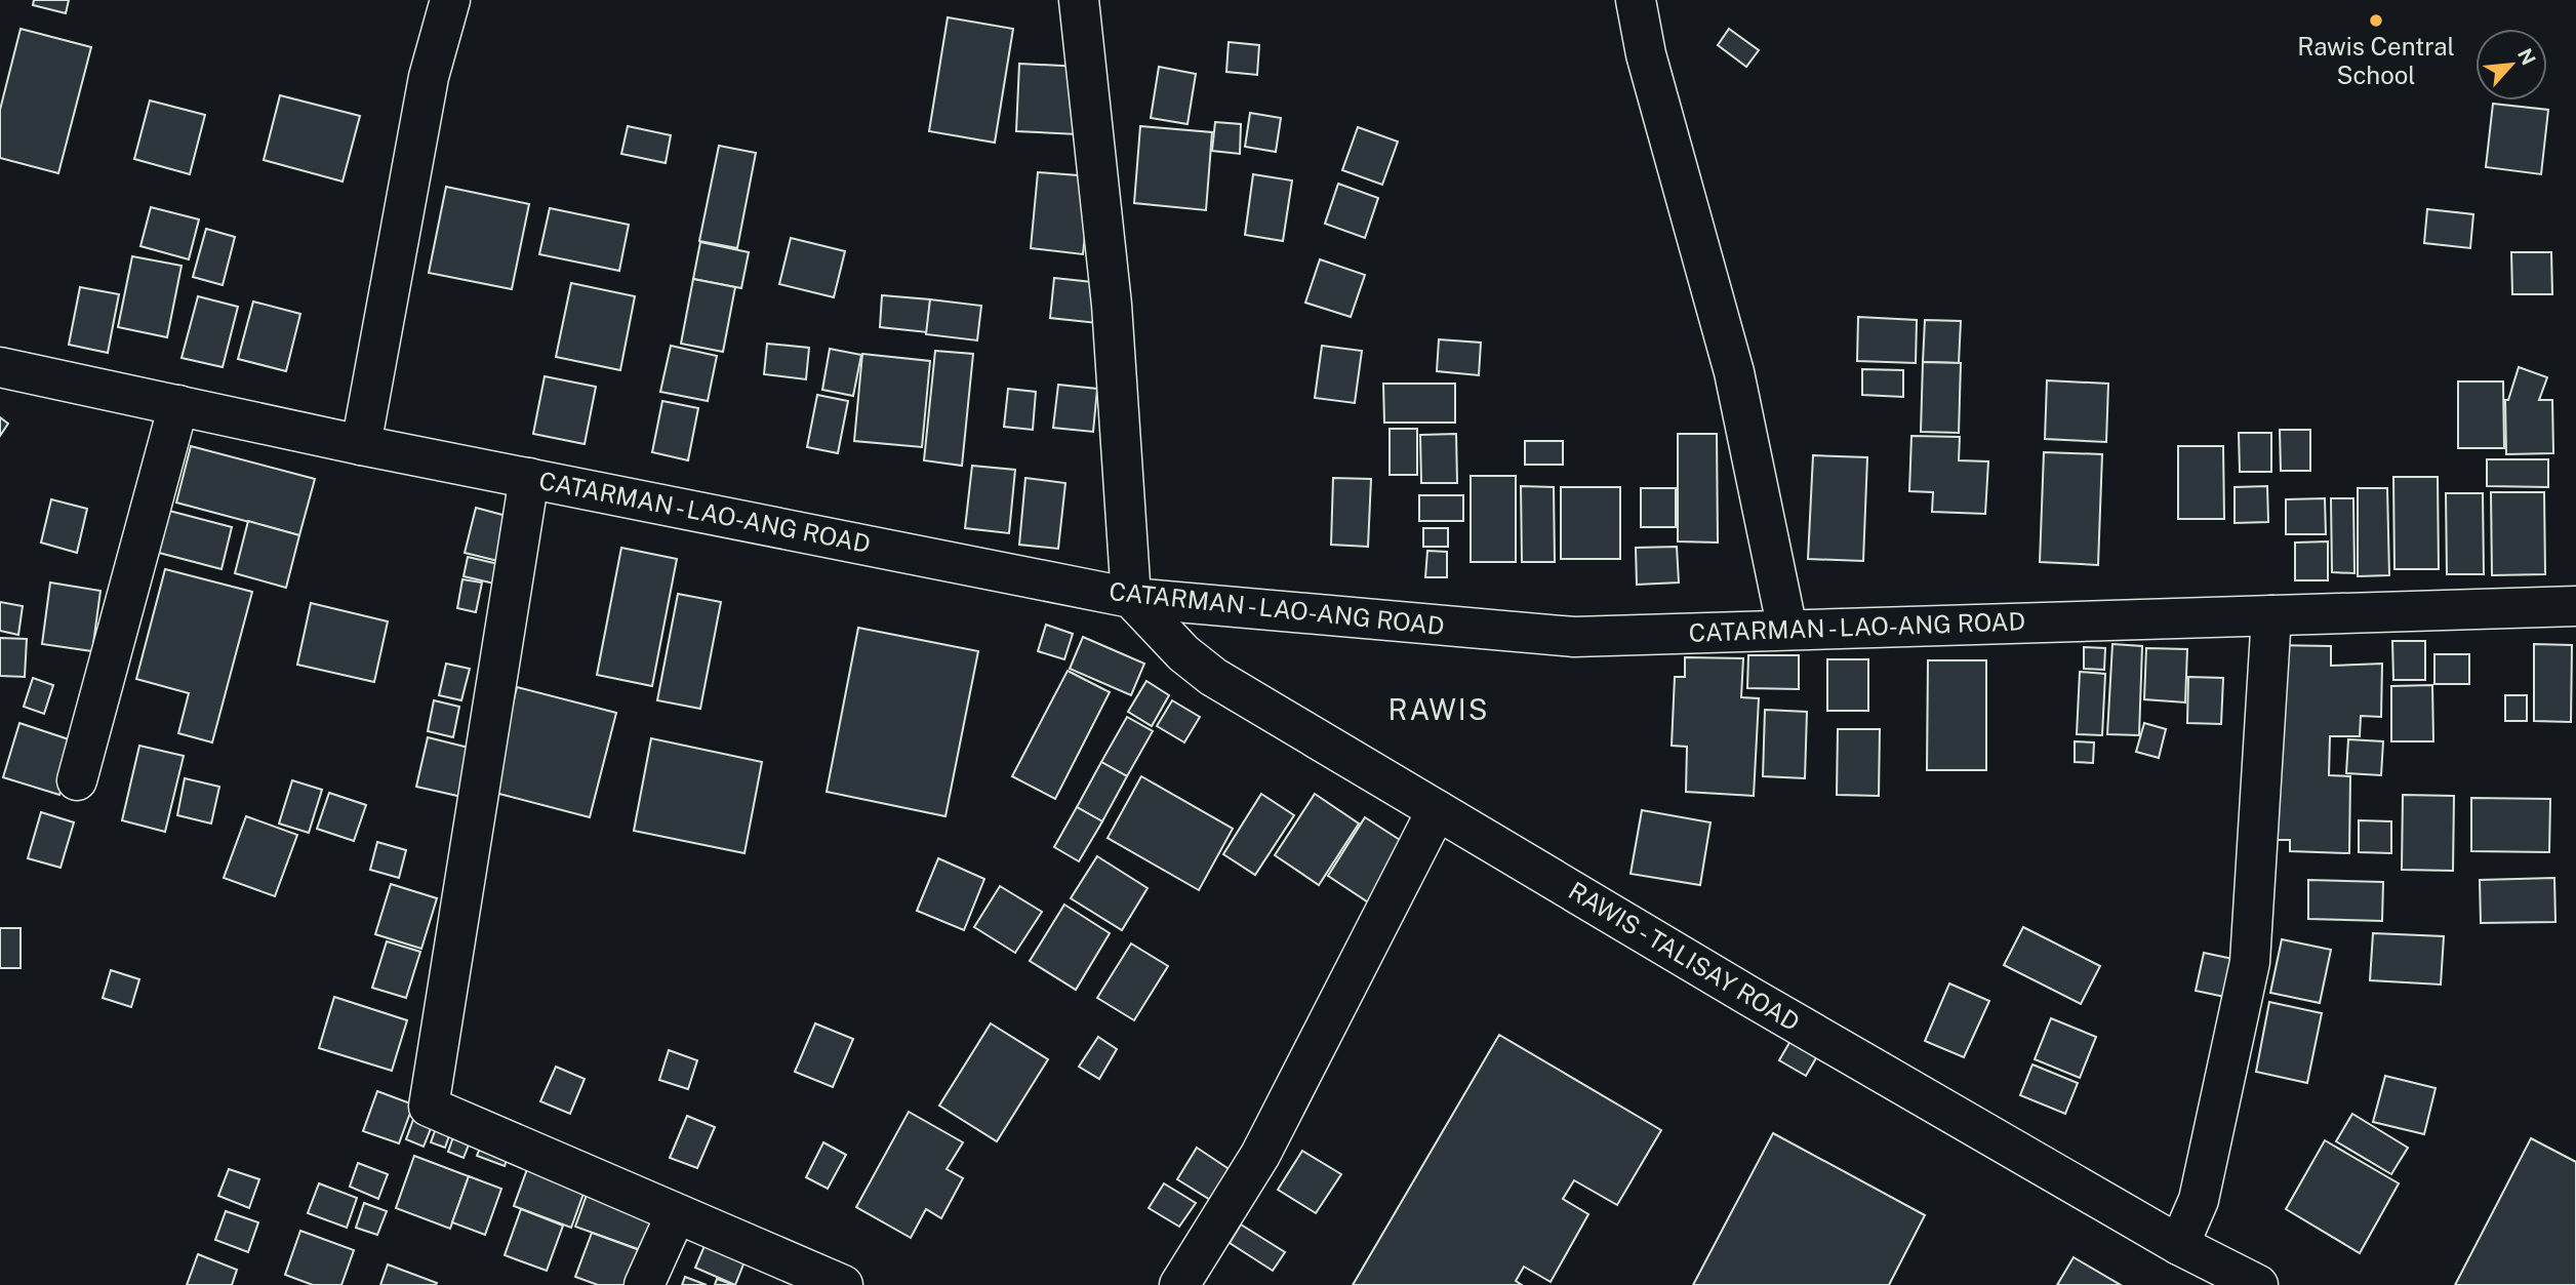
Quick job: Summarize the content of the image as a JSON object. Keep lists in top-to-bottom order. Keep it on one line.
{"streets":{"street":["CATARMAN - LAO-ANG ROAD","RAWIS - TALISAY ROAD"]},"crossings":[["CATARMAN - LAO-ANG ROAD","RAWIS - TALISAY ROAD"]],"districts":["RAWIS"],"places":["Rawis Central School"],"north":"top right"}
